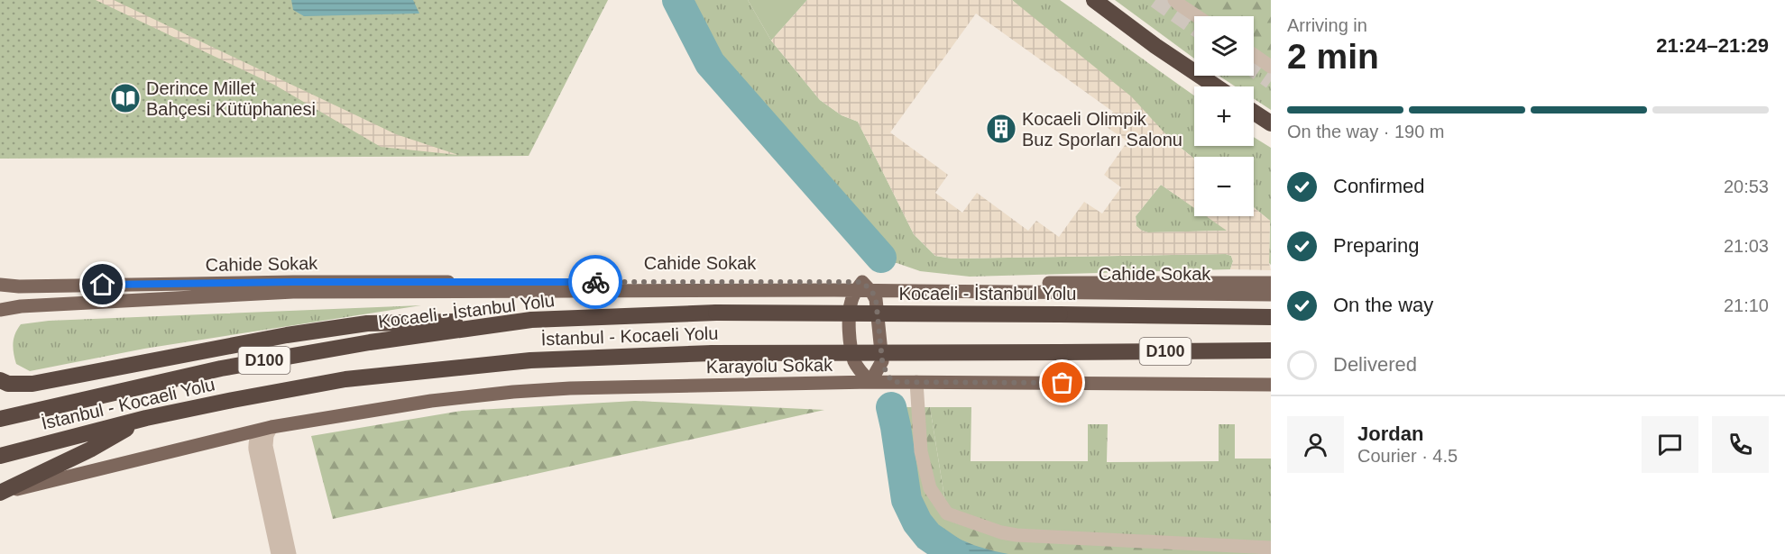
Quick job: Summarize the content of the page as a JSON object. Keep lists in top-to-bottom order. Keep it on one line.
{"streets":{"highway":["Kocaeli - İstanbul Yolu","İstanbul - Kocaeli Yolu","D100"],"main road":["Cahide Sokak","Karayolu Sokak"]},"places":{"library":["Derince Millet Bahçesi Kütüphanesi"],"building":["Kocaeli Olimpik Buz Sporları Salonu"]},"page":{"heading":["2 min","Arriving in","21:24–21:29"],"panel":["Jordan","Courier · 4.5"],"map_buttons":["+","−"],"bar":"On the way · 190 m","list":[["Confirmed","20:53"],["Preparing","21:03"],["On the way","21:10"],"Delivered"]}}
